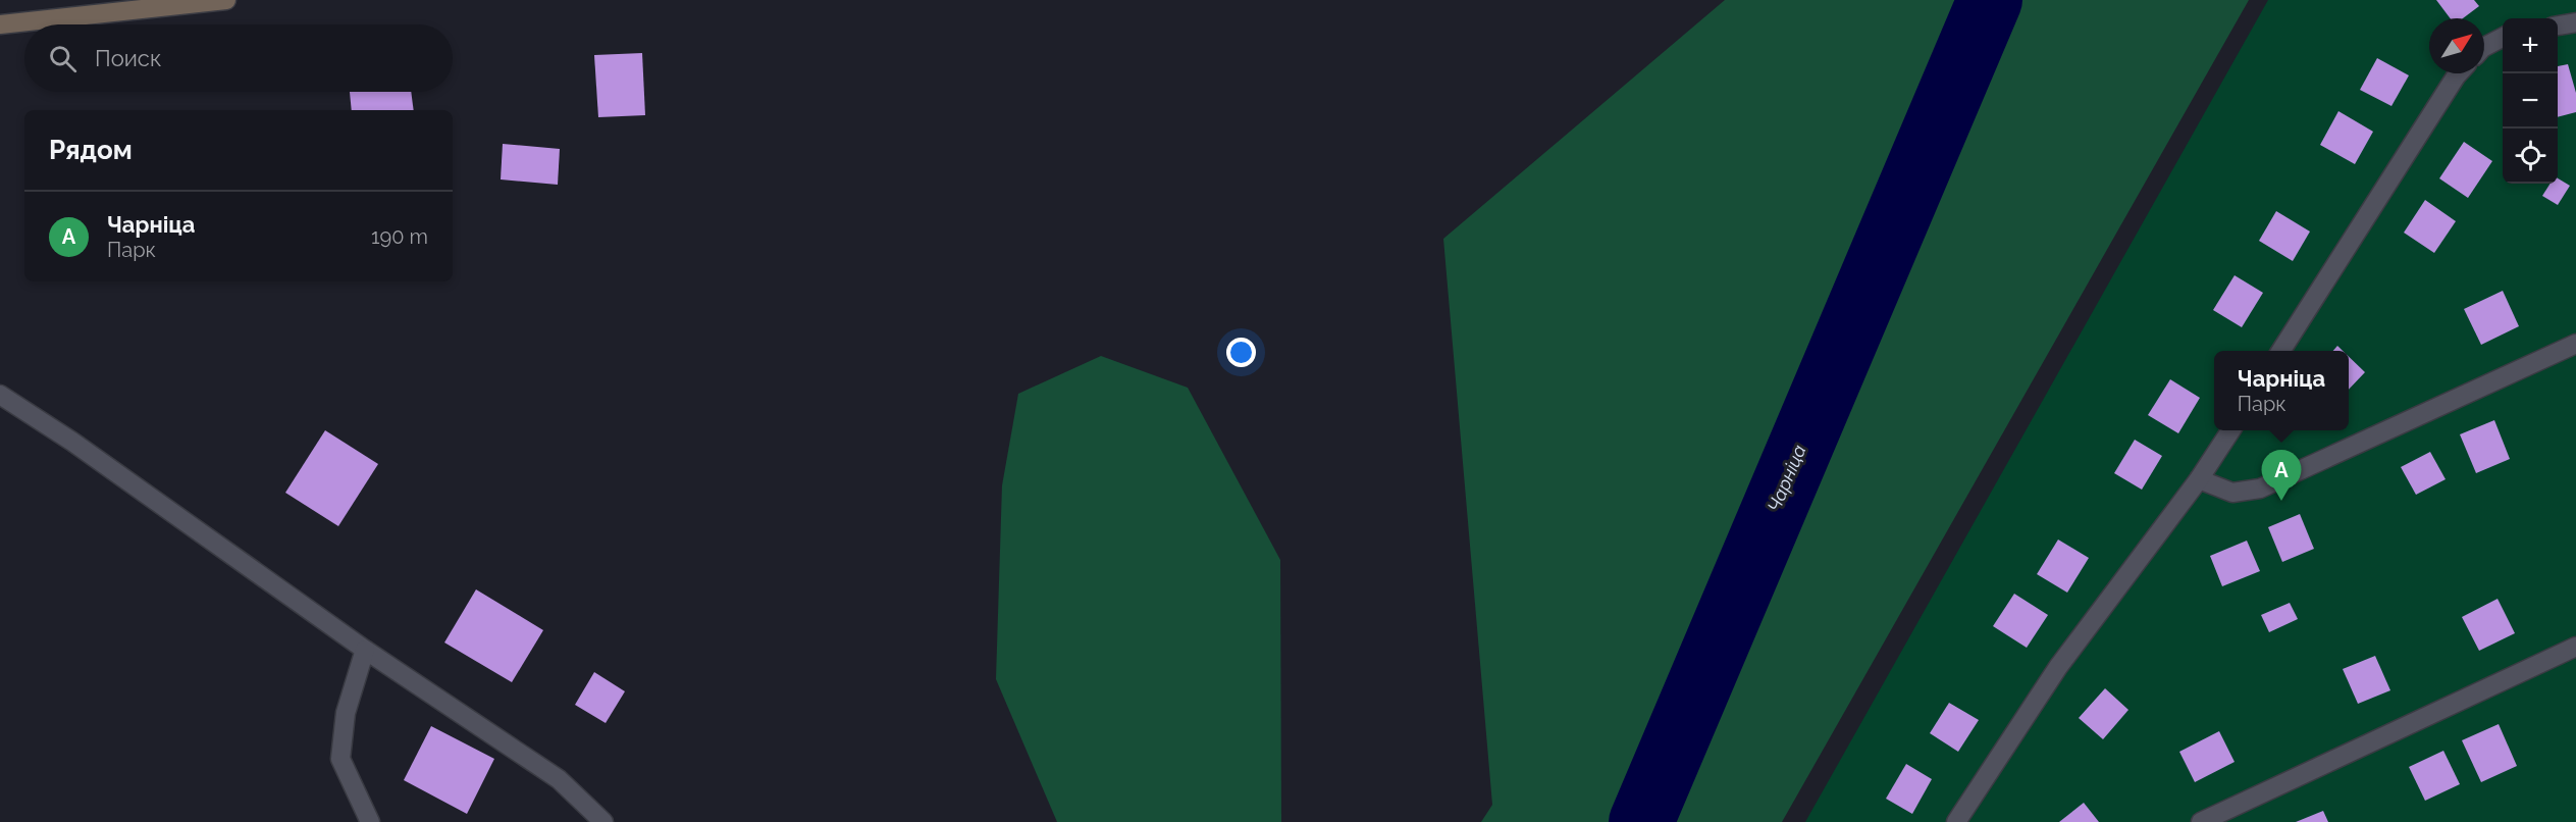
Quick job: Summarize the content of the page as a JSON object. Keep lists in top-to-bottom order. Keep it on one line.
{"water":["Чарніца"],"north":"top right","page":{"map_buttons":["+","−"],"search":"Поиск","heading":"Рядом","list":[{"mark":"A","name":"Чарніца","note":"Парк","value":"190 m"}],"popup":["Чарніца","Парк"],"pins":"A"}}
